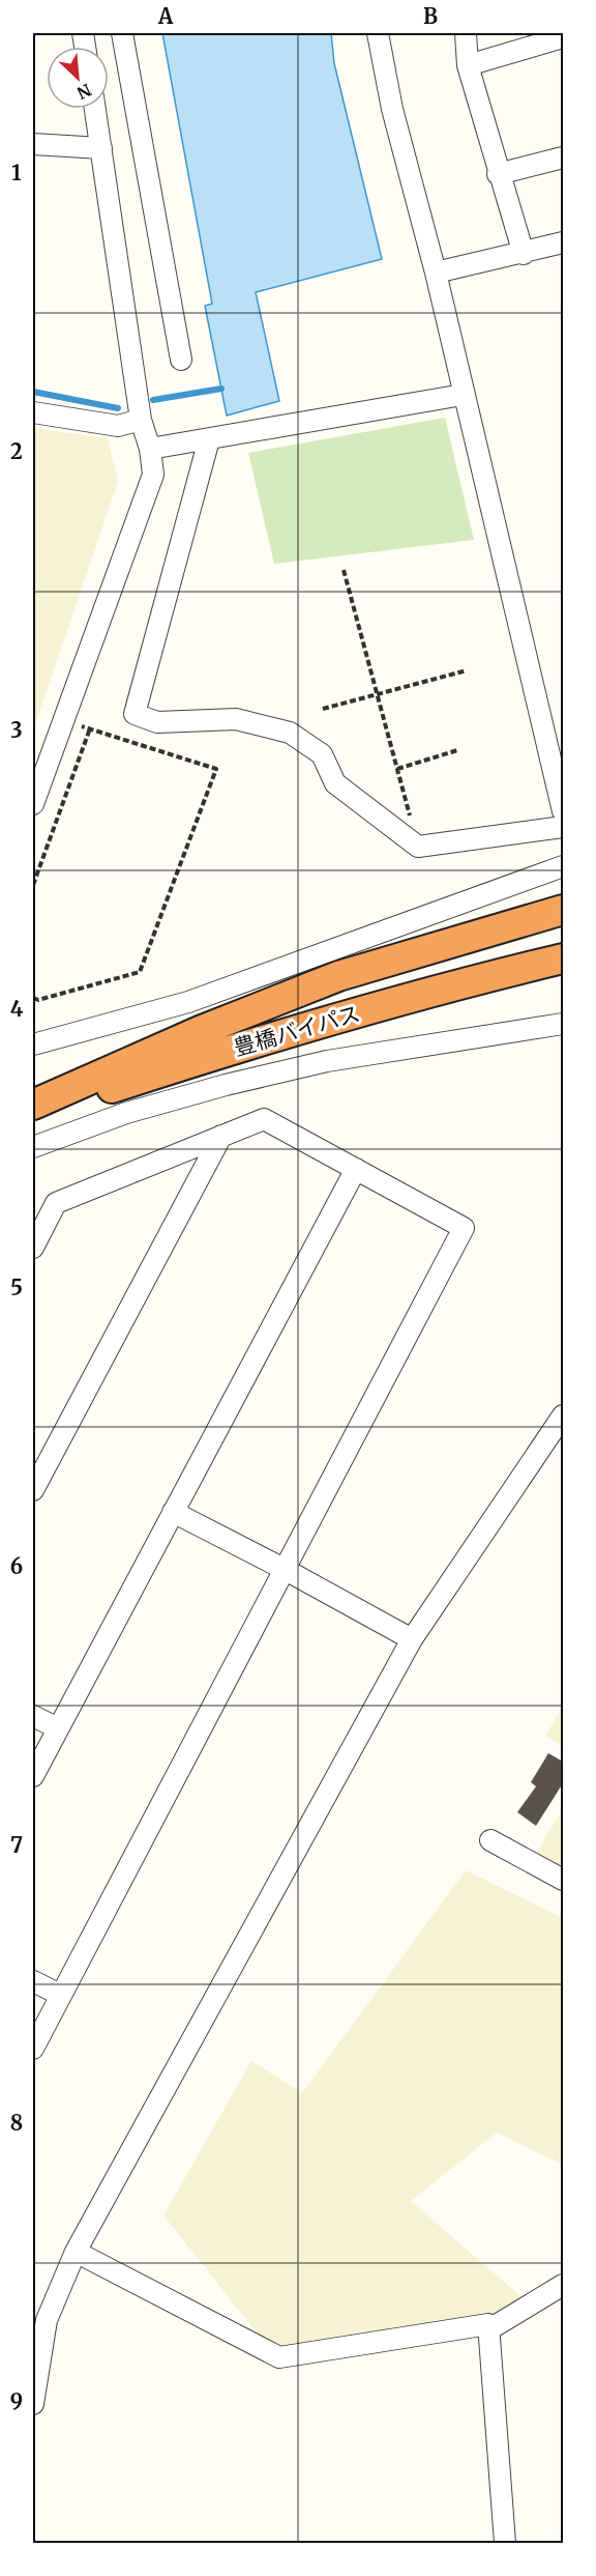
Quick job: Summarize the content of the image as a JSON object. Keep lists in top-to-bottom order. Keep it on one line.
{"streets":{"highway":["豊橋バイパス"]},"north":"bottom right","grid":{"columns":["A","B"],"rows":["1","2","3","4","5","6","7","8","9"]}}
